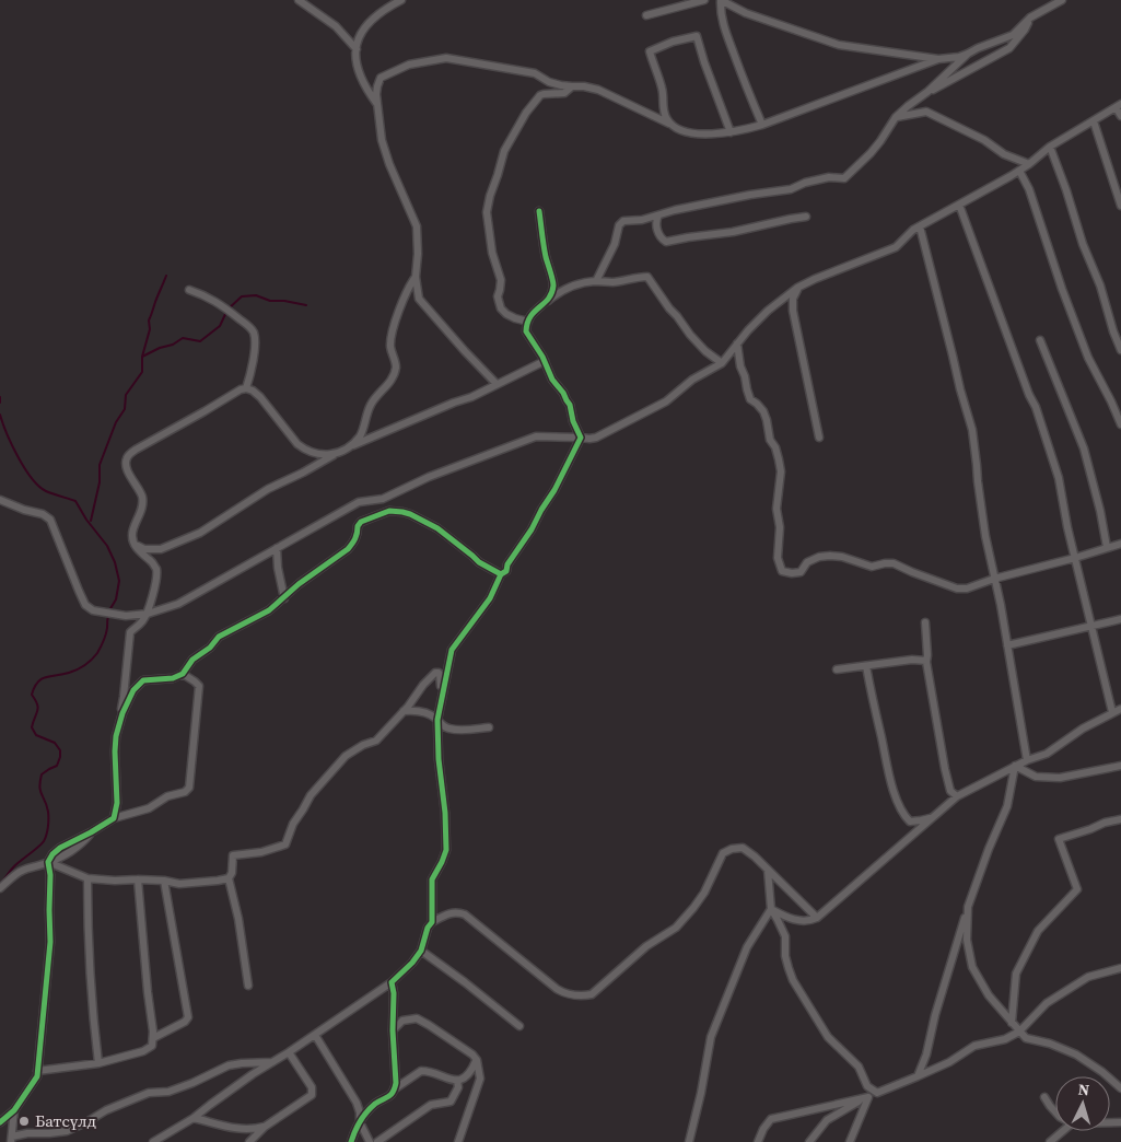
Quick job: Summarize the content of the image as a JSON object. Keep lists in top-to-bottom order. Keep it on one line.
{"places":["Батсүлд"],"north":"top"}
